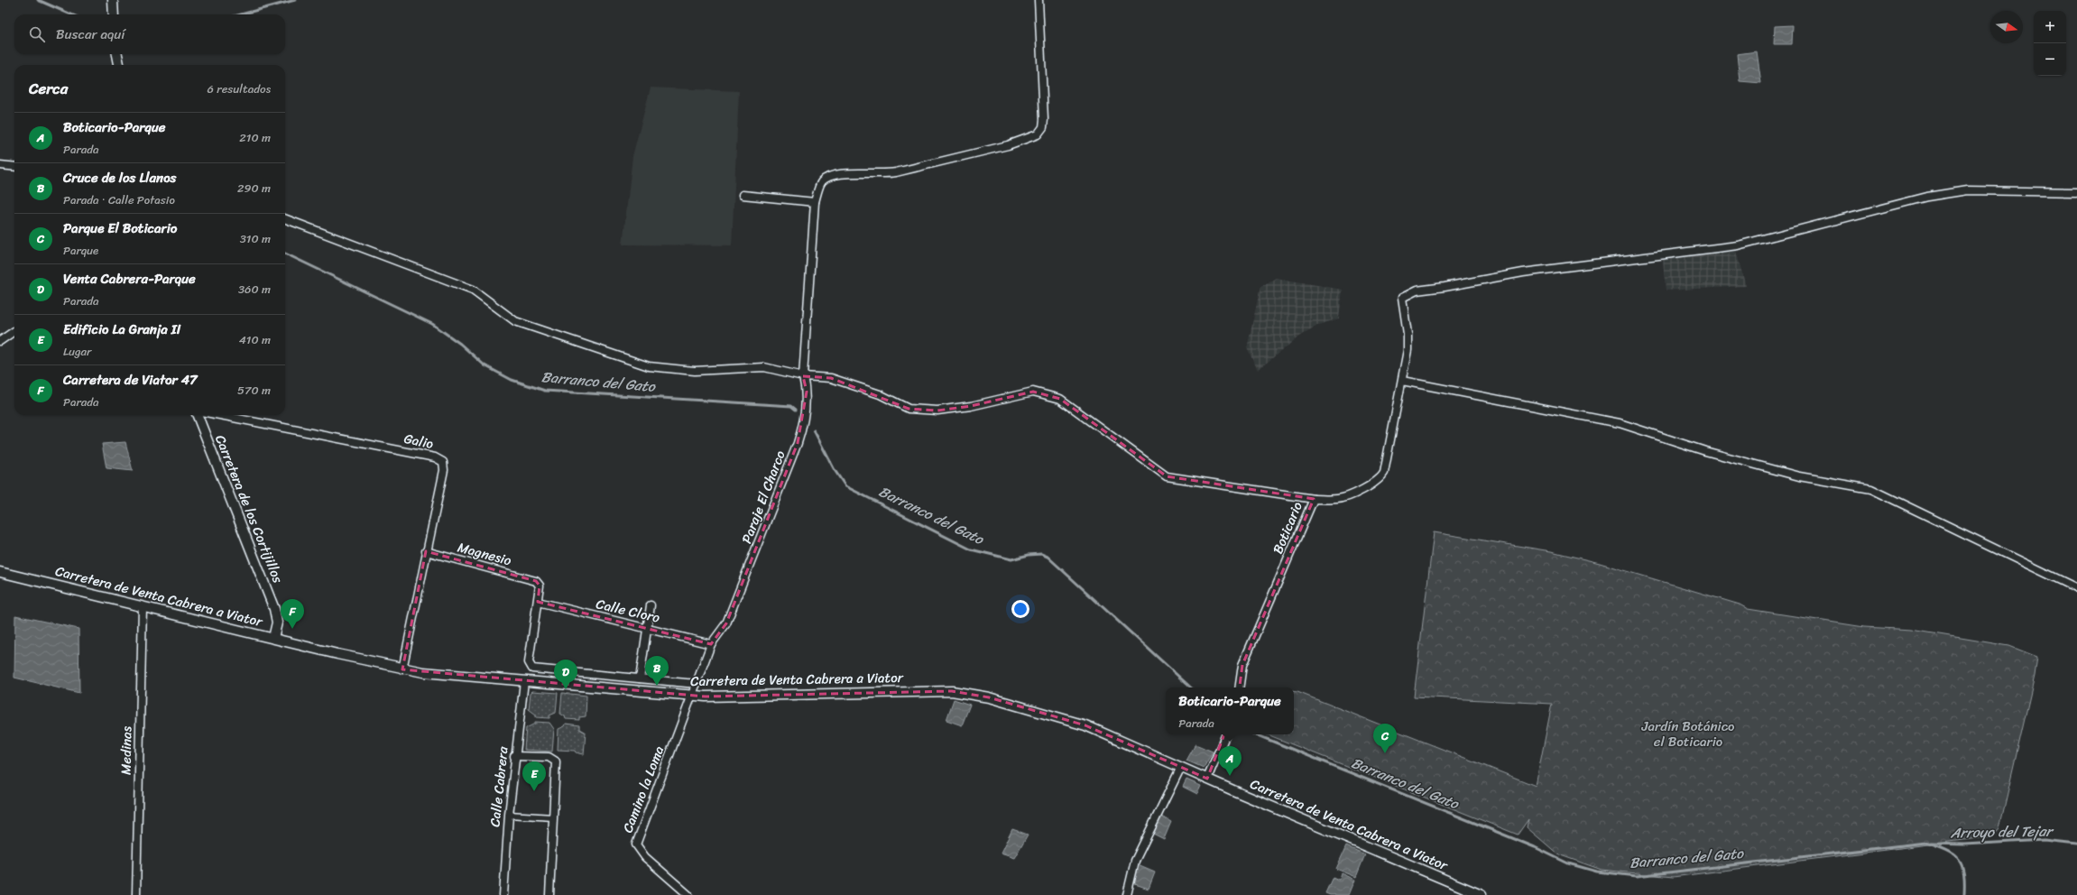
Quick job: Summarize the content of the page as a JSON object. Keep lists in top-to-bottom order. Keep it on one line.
{"streets":{"street":["Galio","Paraje El Charco","Carretera de los Cortijillos","Boticario","Magnesio","Carretera de Venta Cabrera a Viator","Calle Cloro","Medinas","Calle Cabrera","Camino la Loma"]},"crossings":[["Galio","Magnesio"],["Galio","Carretera de Venta Cabrera a Viator"],["Paraje El Charco","Carretera de Venta Cabrera a Viator"],["Paraje El Charco","Calle Cloro"],["Paraje El Charco","Camino la Loma"],["Carretera de los Cortijillos","Carretera de Venta Cabrera a Viator"],["Magnesio","Calle Cloro"],["Carretera de Venta Cabrera a Viator","Medinas"],["Carretera de Venta Cabrera a Viator","Calle Cabrera"],["Carretera de Venta Cabrera a Viator","Camino la Loma"]],"water":["Barranco del Gato","Arroyo del Tejar"],"parks":["Jardín Botánico el Boticario"],"north":"right","page":{"map_buttons":["+","−"],"search":"Buscar aquí","heading":["Cerca","6 resultados"],"list":[{"mark":"A","name":"Boticario-Parque","note":"Parada","value":"210 m"},{"mark":"B","name":"Cruce de los Llanos","note":"Parada · Calle Potasio","value":"290 m"},{"mark":"C","name":"Parque El Boticario","note":"Parque","value":"310 m"},{"mark":"D","name":"Venta Cabrera-Parque","note":"Parada","value":"360 m"},{"mark":"E","name":"Edificio La Granja II","note":"Lugar","value":"410 m"},{"mark":"F","name":"Carretera de Viator 47","note":"Parada","value":"570 m"}],"pins":["F","B","D","C","A","E"],"popup":["Boticario-Parque","Parada"]}}
